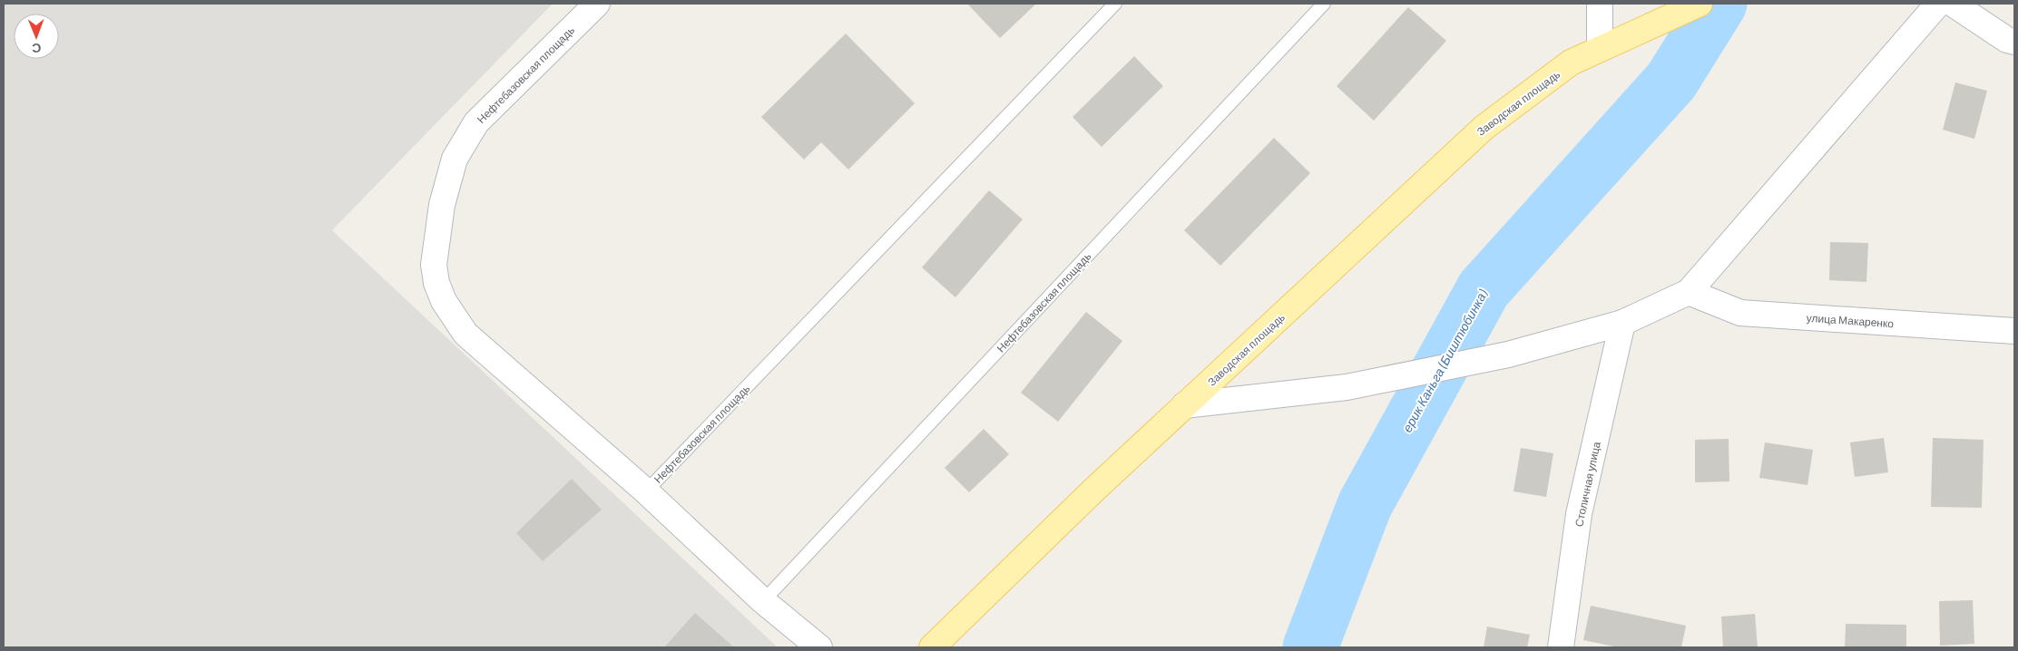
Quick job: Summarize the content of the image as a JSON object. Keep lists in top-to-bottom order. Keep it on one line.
{"streets":{"main road":["Заводская площадь"],"street":["Нефтебазовская площадь","улица Макаренко","Столичная улица"]},"water":["ерик Каньга (Биштюбинка)"],"north":"bottom"}
